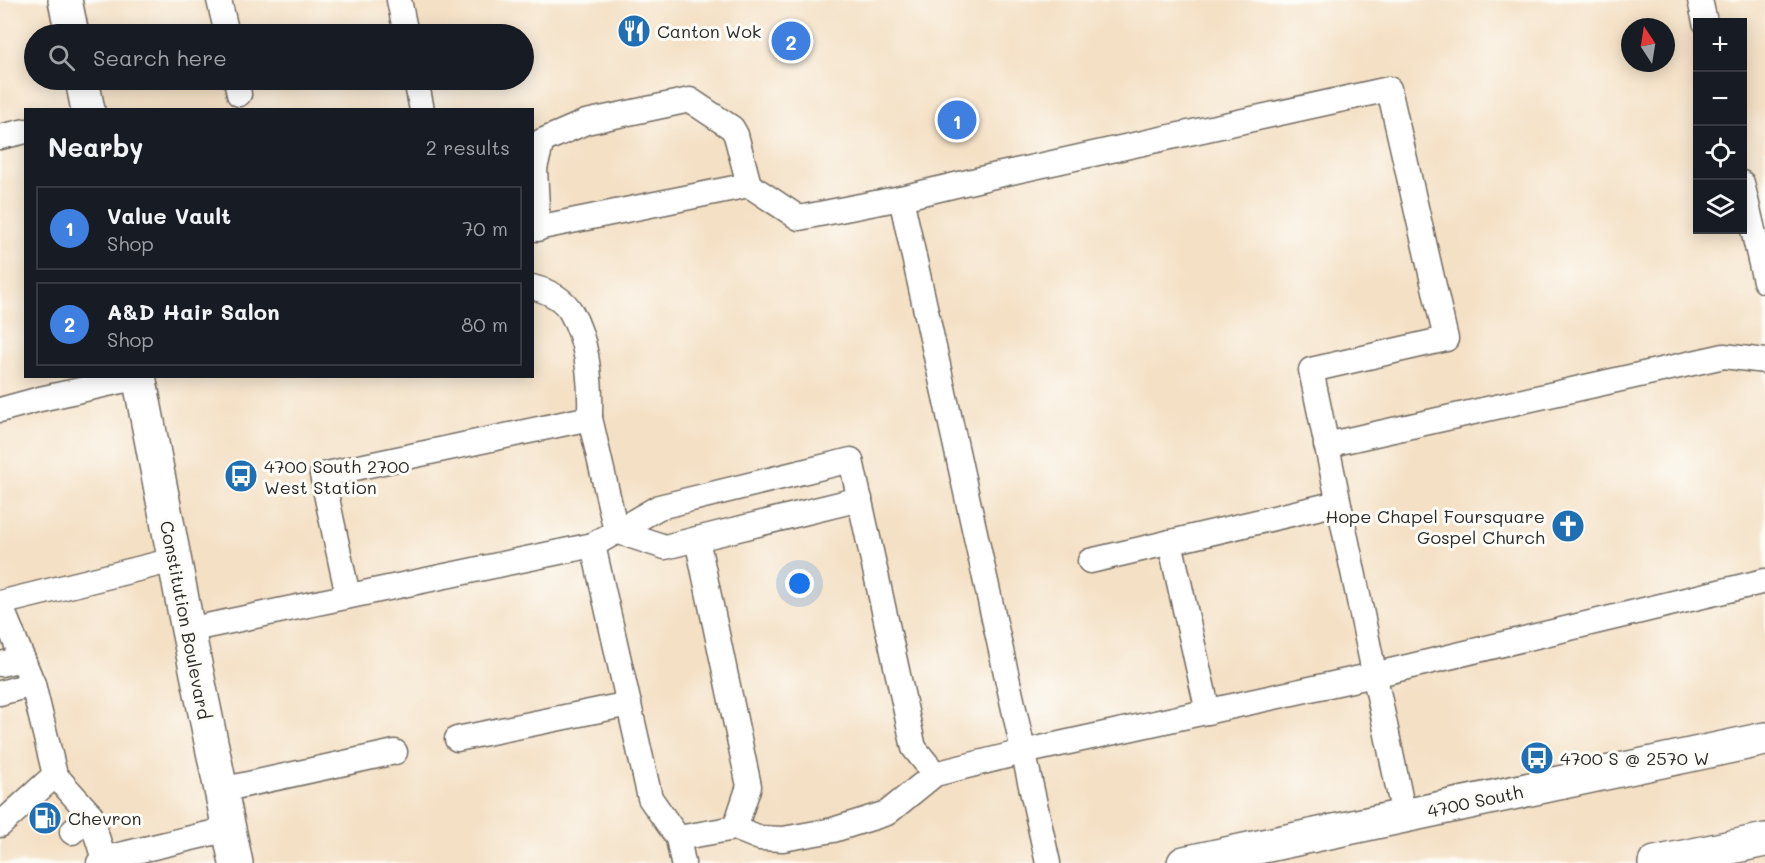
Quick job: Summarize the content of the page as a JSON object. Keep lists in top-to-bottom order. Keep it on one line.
{"streets":{"main road":["Constitution Boulevard","4700 South"]},"places":{"restaurant":["Canton Wok"],"bus stop":["4700 South 2700 West Station","4700 S @ 2570 W"],"church":["Hope Chapel Foursquare Gospel Church"],"fuel station":["Chevron"]},"north":"top","page":{"map_buttons":["+","−"],"pins":["2","1"],"search":"Search here","heading":["Nearby","2 results"],"list":[{"mark":"1","name":"Value Vault","note":"Shop","value":"70 m"},{"mark":"2","name":"A&D Hair Salon","note":"Shop","value":"80 m"}]}}
